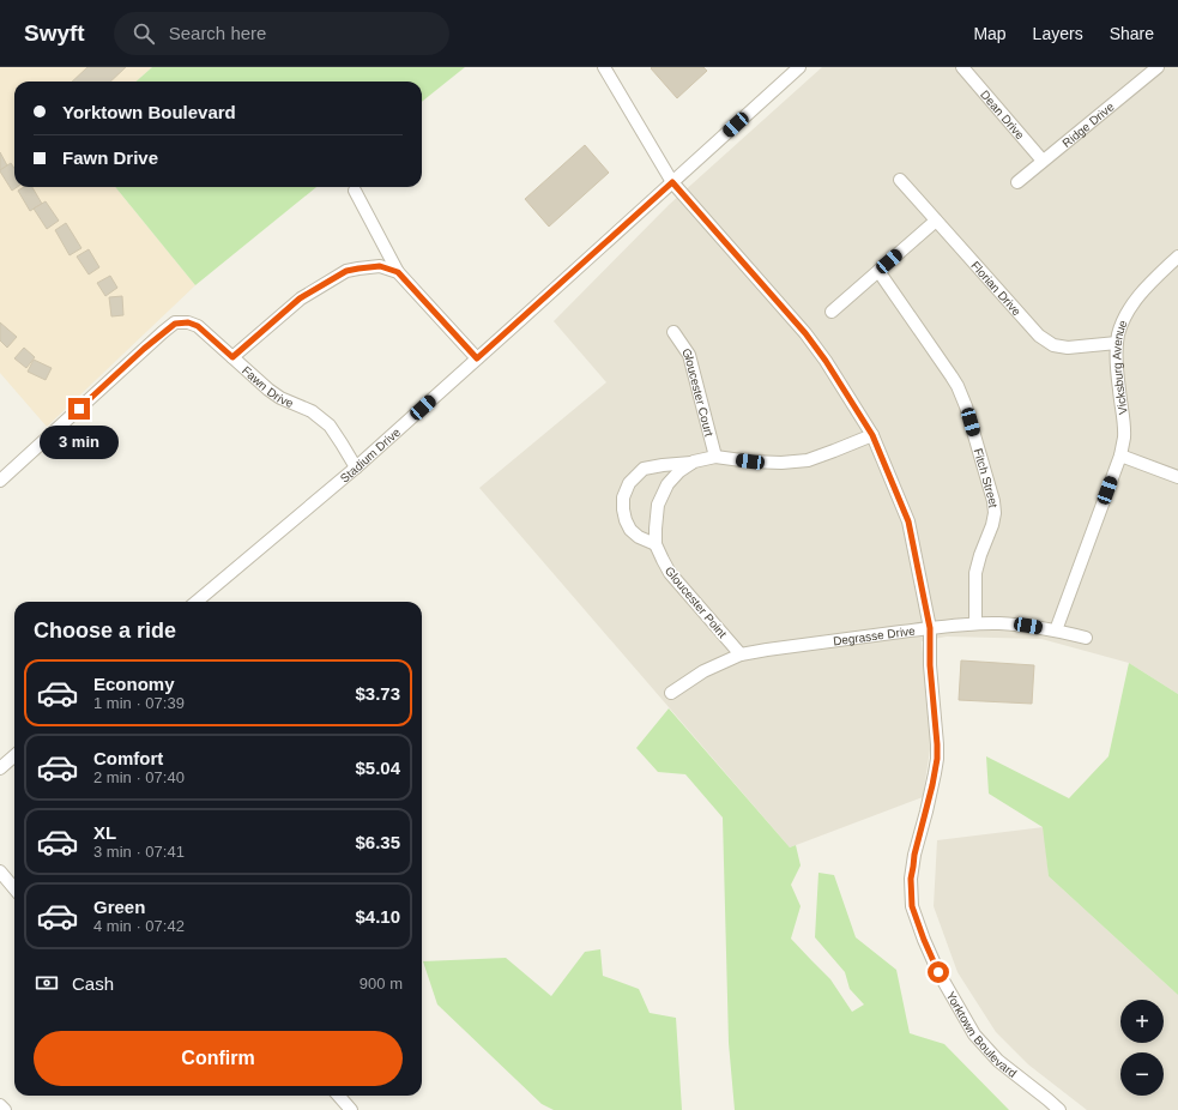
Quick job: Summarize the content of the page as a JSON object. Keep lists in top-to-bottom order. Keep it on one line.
{"streets":{"street":["Dean Drive","Ridge Drive","Florian Drive","Vicksburg Avenue","Fawn Drive","Gloucester Court","Stadium Drive","Fitch Street","Gloucester Point","Degrasse Drive","Yorktown Boulevard"]},"crossings":[["Dean Drive","Ridge Drive"],["Florian Drive","Vicksburg Avenue"],["Vicksburg Avenue","Degrasse Drive"],["Fawn Drive","Stadium Drive"],["Gloucester Court","Gloucester Point"],["Stadium Drive","Yorktown Boulevard"],["Fitch Street","Degrasse Drive"],["Gloucester Point","Degrasse Drive"],["Gloucester Point","Yorktown Boulevard"],["Degrasse Drive","Yorktown Boulevard"]],"page":{"header":"Swyft","search":"Search here","nav":["Map","Layers","Share"],"banner":["Yorktown Boulevard","Fawn Drive"],"bubble":"3 min","heading":"Choose a ride","list":[{"name":"Economy","note":"1 min · 07:39","value":"$3.73"},{"name":"Comfort","note":"2 min · 07:40","value":"$5.04"},{"name":"XL","note":"3 min · 07:41","value":"$6.35"},{"name":"Green","note":"4 min · 07:42","value":"$4.10"}],"pay":["Cash","900 m"],"map_buttons":["+","−"],"buttons":"Confirm"}}
